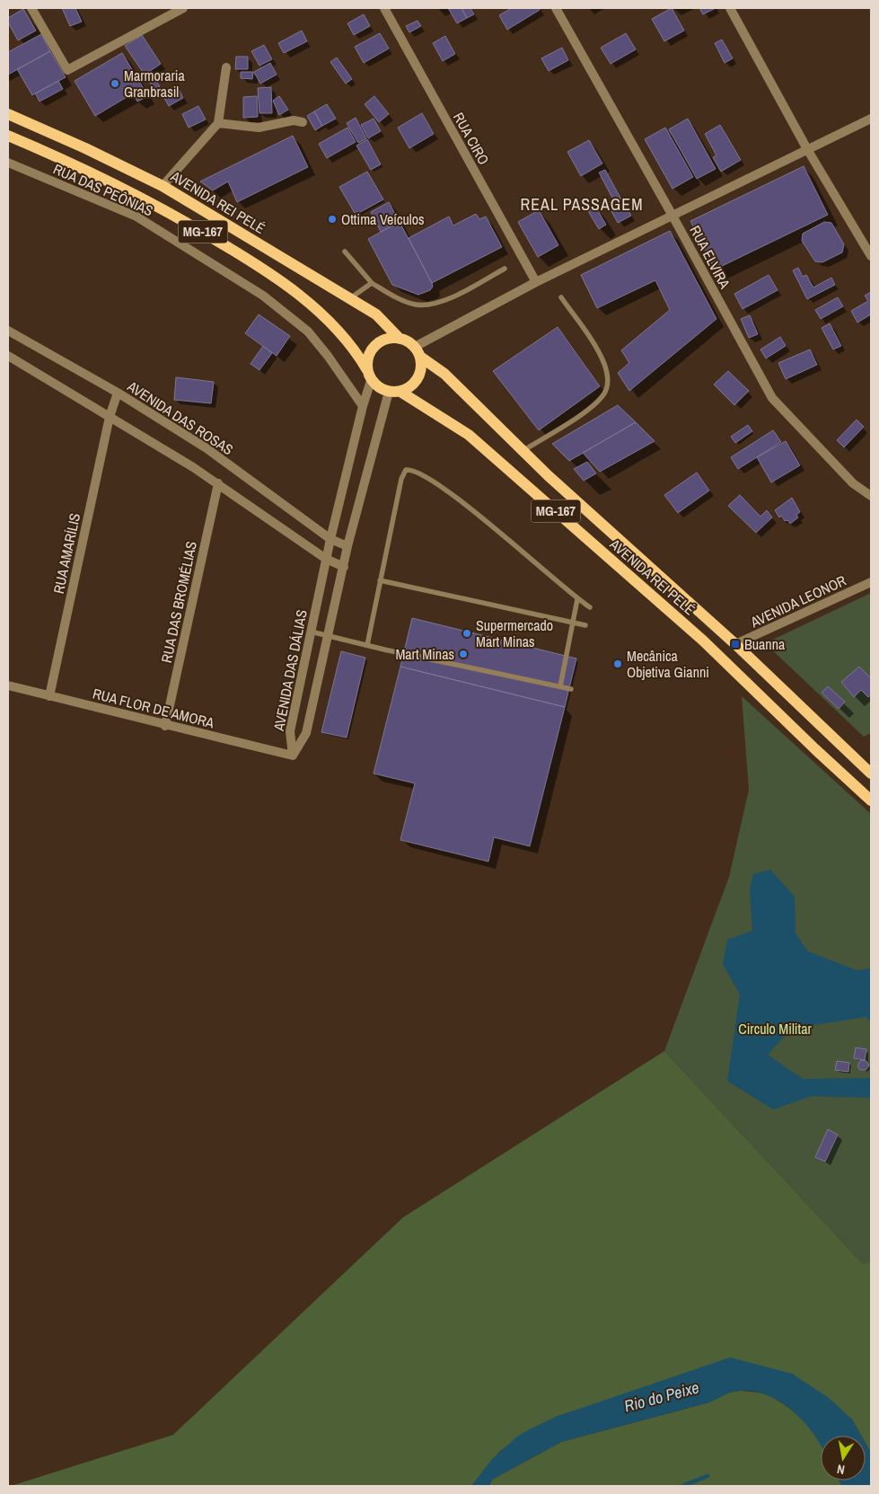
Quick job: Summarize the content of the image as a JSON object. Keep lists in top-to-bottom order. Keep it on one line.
{"streets":{"main road":["AVENIDA REI PELÉ","MG-167"],"street":["RUA CIRO","RUA DAS PEÔNIAS","RUA ELVIRA","AVENIDA DAS ROSAS","RUA AMARÍLIS","AVENIDA LEONOR","RUA DAS BROMÉLIAS","AVENIDA DAS DÁLIAS","RUA FLOR DE AMORA"]},"crossings":[["RUA DAS PEÔNIAS","AVENIDA DAS DÁLIAS"],["AVENIDA REI PELÉ","MG-167"],["AVENIDA REI PELÉ","AVENIDA LEONOR"],["AVENIDA REI PELÉ","AVENIDA DAS DÁLIAS"],["MG-167","AVENIDA DAS DÁLIAS"],["AVENIDA DAS ROSAS","RUA AMARÍLIS"],["AVENIDA DAS ROSAS","AVENIDA DAS DÁLIAS"],["RUA AMARÍLIS","RUA FLOR DE AMORA"],["RUA DAS BROMÉLIAS","RUA FLOR DE AMORA"],["AVENIDA DAS DÁLIAS","RUA FLOR DE AMORA"]],"districts":["REAL PASSAGEM"],"water":["Rio do Peixe"],"parks":["Circulo Militar"],"places":{"other":["Marmoraria Granbrasil","Ottima Veículos","Supermercado Mart Minas","Mart Minas","Mecânica Objetiva Gianni"],"transit":["Buanna"]},"north":"bottom"}
